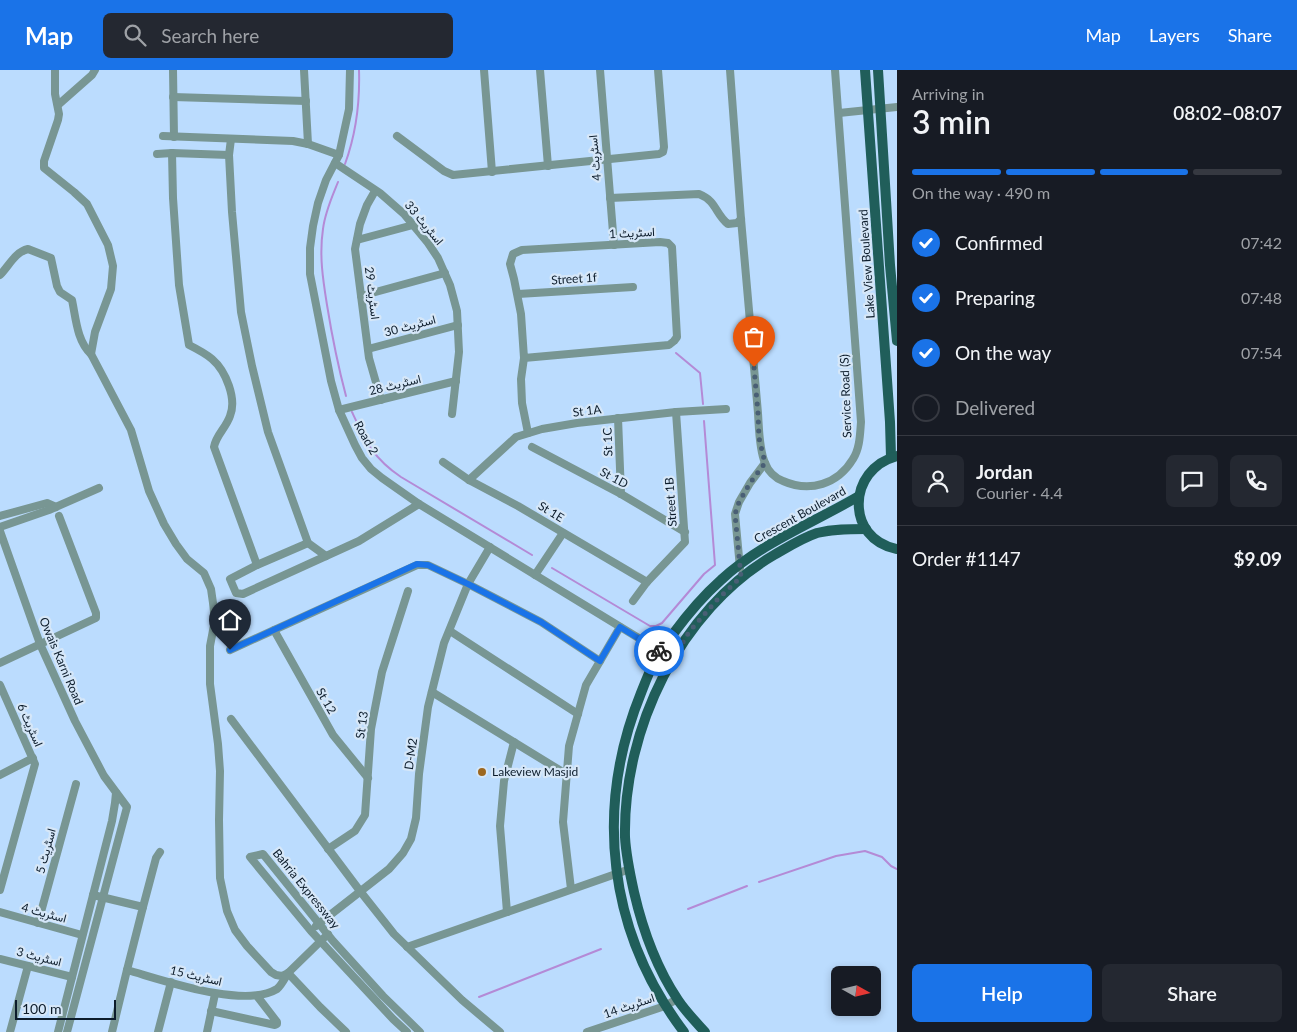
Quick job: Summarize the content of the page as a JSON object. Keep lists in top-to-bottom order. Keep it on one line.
{"streets":{"main road":["Lake View Boulevard","Crescent Boulevard"],"street":["اسٹریٹ 4","اسٹریٹ 33","اسٹریٹ 1","Street 1f","اسٹریٹ 29","اسٹریٹ 30","اسٹریٹ 28","Service Road (S)","St 1A","Road 2","St 1C","St 1D","Street 1B","St 1E","Owais Karni Road","St 12","اسٹریٹ 6","St 13","D-M2","اسٹریٹ 5","Bahria Expressway","اسٹریٹ 3","اسٹریٹ 15","اسٹریٹ 14"]},"crossings":[["اسٹریٹ 4","اسٹریٹ 1"],["اسٹریٹ 4","اسٹریٹ 5"],["اسٹریٹ 33","اسٹریٹ 29"],["اسٹریٹ 33","اسٹریٹ 30"],["اسٹریٹ 33","اسٹریٹ 28"],["اسٹریٹ 33","Road 2"],["اسٹریٹ 1","Street 1f"],["اسٹریٹ 1","St 1A"],["اسٹریٹ 29","اسٹریٹ 30"],["اسٹریٹ 29","اسٹریٹ 28"],["اسٹریٹ 28","Road 2"],["St 1A","St 1C"],["St 1A","Street 1B"],["St 1A","St 1E"],["Road 2","Crescent Boulevard"],["Road 2","D-M2"],["St 1C","St 1D"],["St 1D","Street 1B"],["Street 1B","St 1E"],["Crescent Boulevard","اسٹریٹ 14"],["St 12","St 13"],["D-M2","Bahria Expressway"],["Bahria Expressway","اسٹریٹ 15"]],"places":["Lakeview Masjid"],"scale_bar":"100 m","north":"right","page":{"header":"Map","search":"Search here","nav":["Map","Layers","Share"],"heading":["3 min","Arriving in","08:02–08:07"],"panel":["Jordan","Courier · 4.4","Order #1147","$9.09"],"bar":"On the way · 490 m","list":[["Confirmed","07:42"],["Preparing","07:48"],["On the way","07:54"],"Delivered"],"buttons":["Help","Share"],"scale":"100 m"}}
